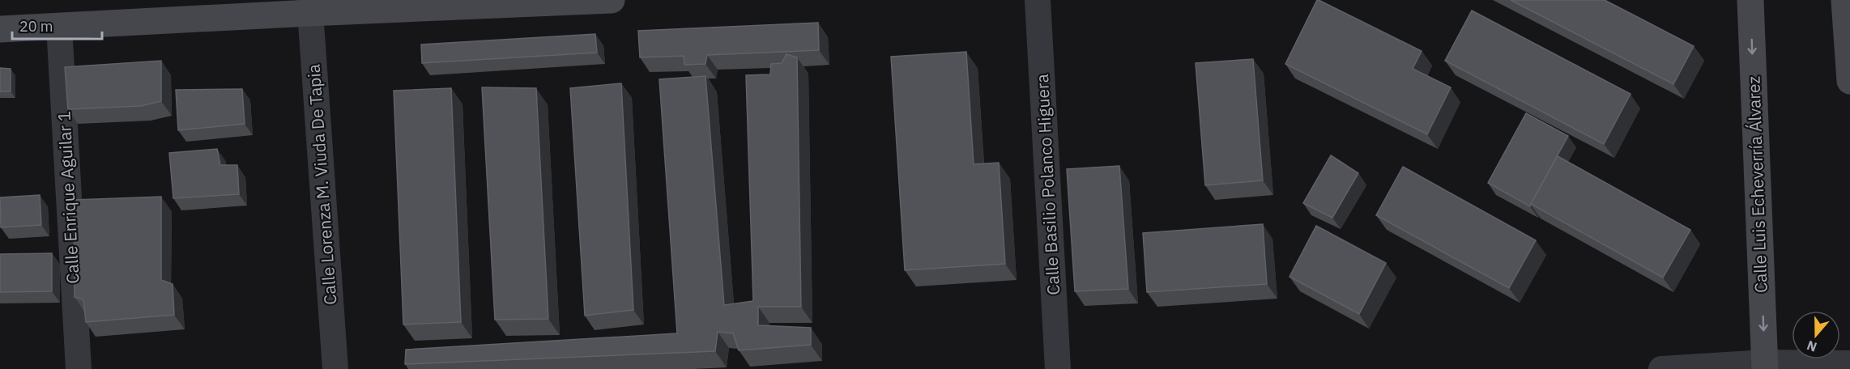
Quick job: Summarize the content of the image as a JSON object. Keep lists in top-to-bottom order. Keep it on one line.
{"streets":{"street":["Calle Lorenza M. Viuda De Tapia","Calle Basilio Polanco Higuera","Calle Luis Echeverría Álvarez","Calle Enrique Aguilar 1"]},"one_way":["Calle Luis Echeverría Álvarez"],"scale_bar":"20 m","north":"bottom"}
